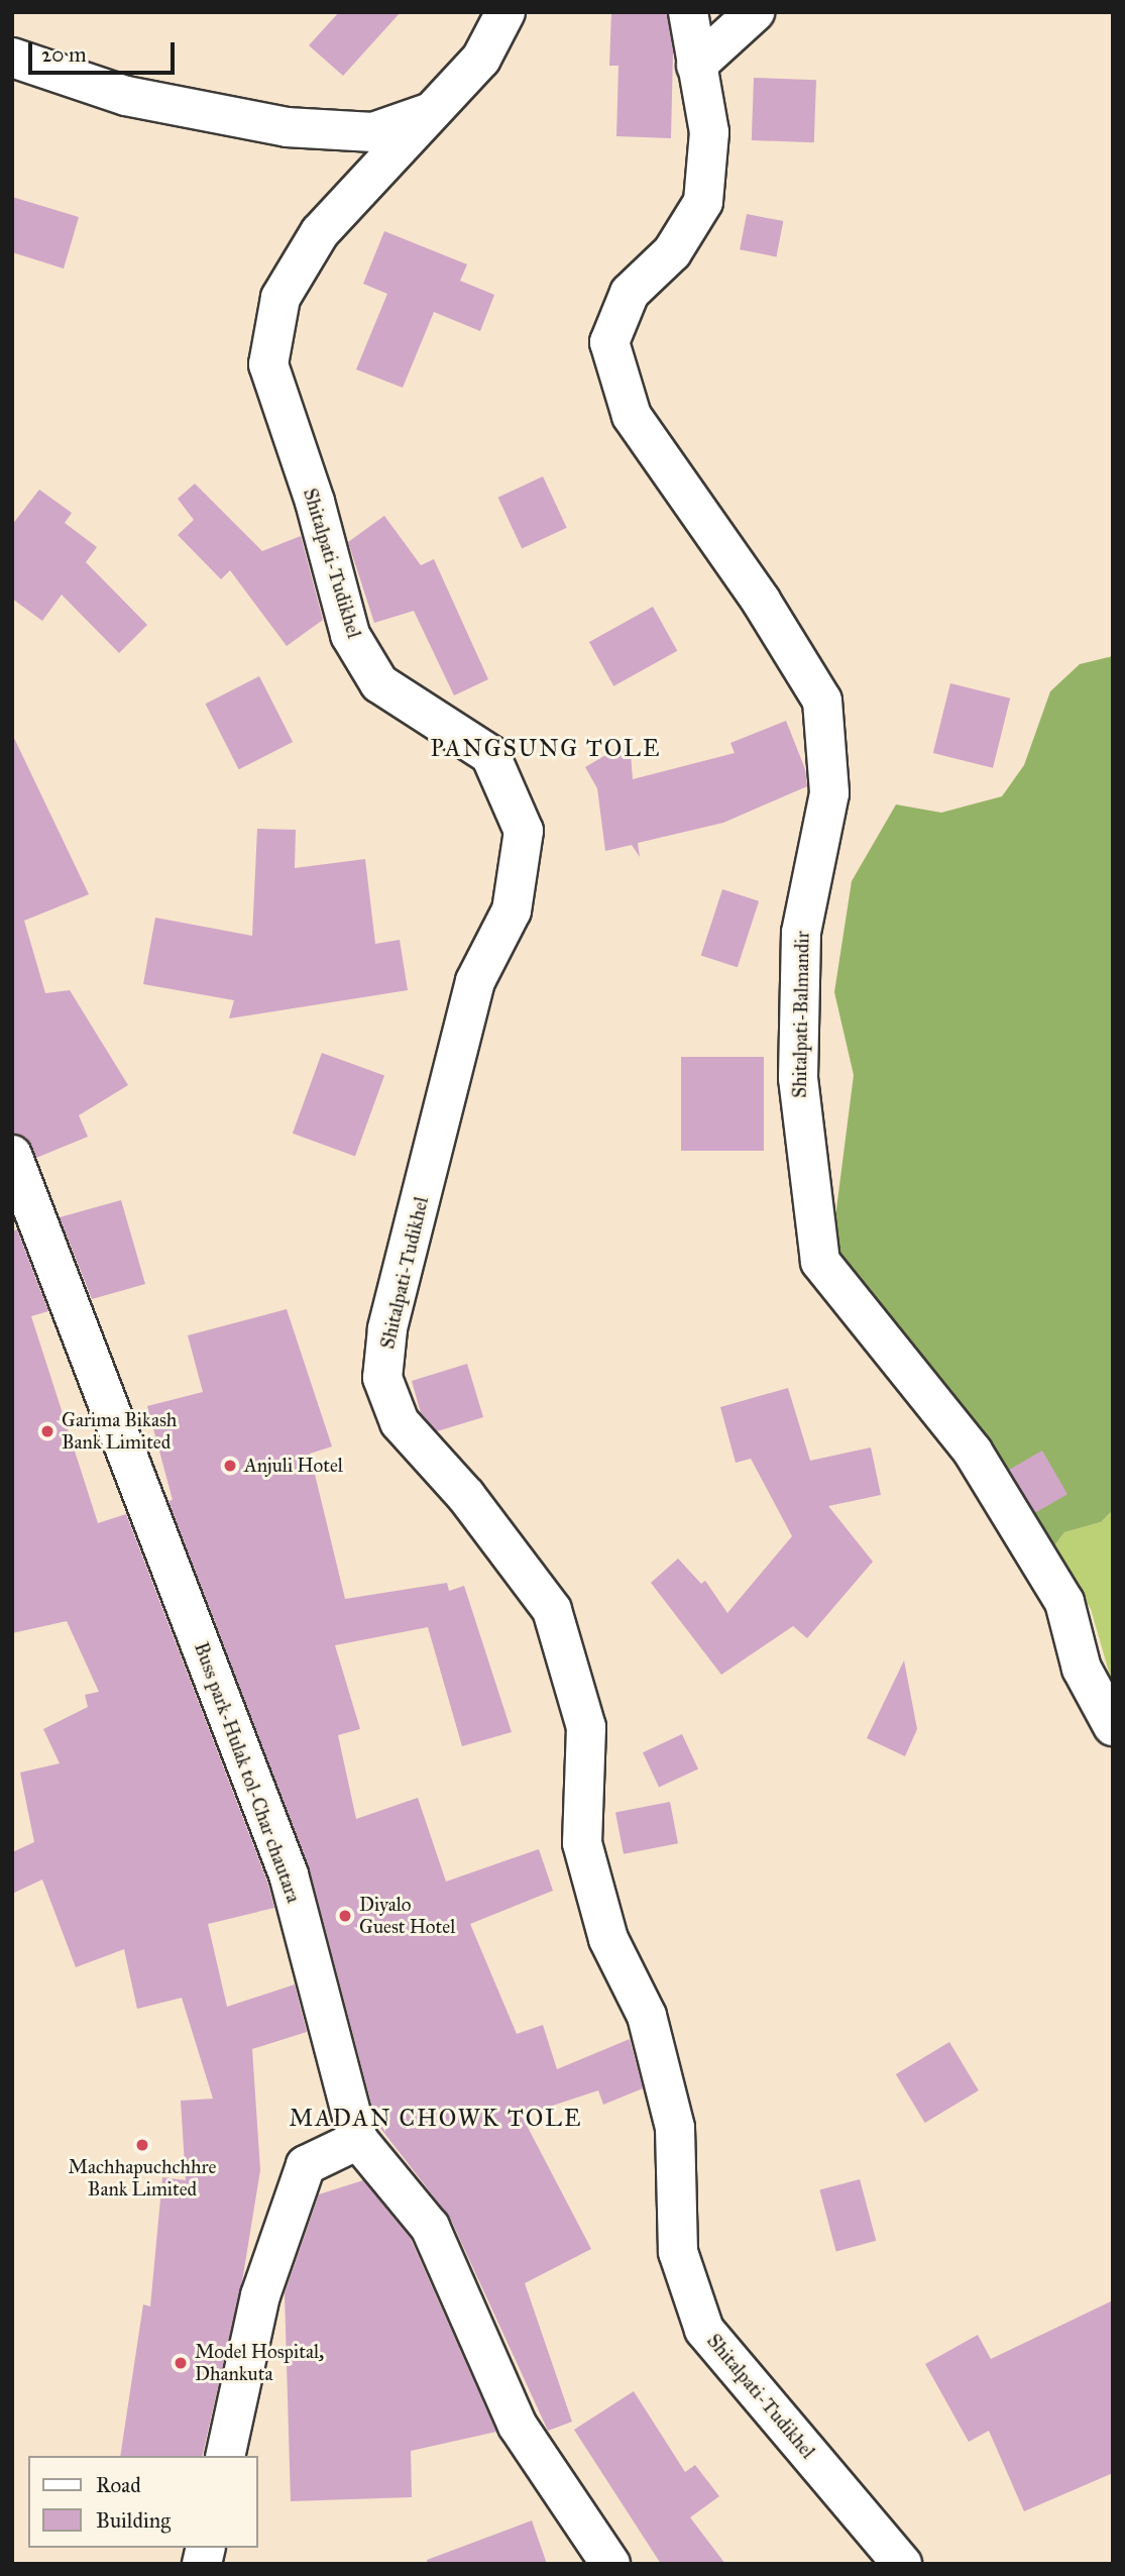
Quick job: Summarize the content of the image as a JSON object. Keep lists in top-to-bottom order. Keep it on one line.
{"streets":{"street":["Shitalpati-Tudikhel","Shitalpati-Balmandir","Buss park-Hulak tol-Char chautara"]},"districts":["PANGSUNG TOLE","MADAN CHOWK TOLE"],"places":["Garima Bikash Bank Limited","Anjuli Hotel","Diyalo Guest Hotel","Machhapuchchhre Bank Limited","Model Hospital, Dhankuta"],"legend":["Road","Building"],"scale_bar":"20 m"}
